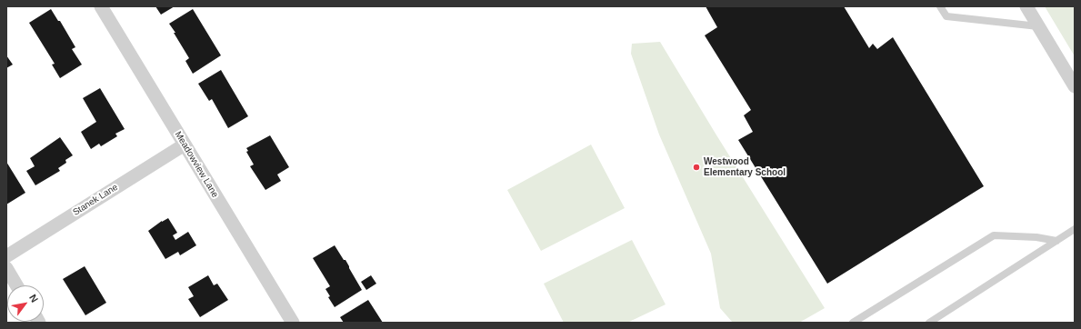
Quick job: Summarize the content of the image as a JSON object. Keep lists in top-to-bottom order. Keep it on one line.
{"streets":{"street":["Meadowview Lane","Stanek Lane"]},"crossings":[["Meadowview Lane","Stanek Lane"]],"places":["Westwood Elementary School"],"north":"top right"}
